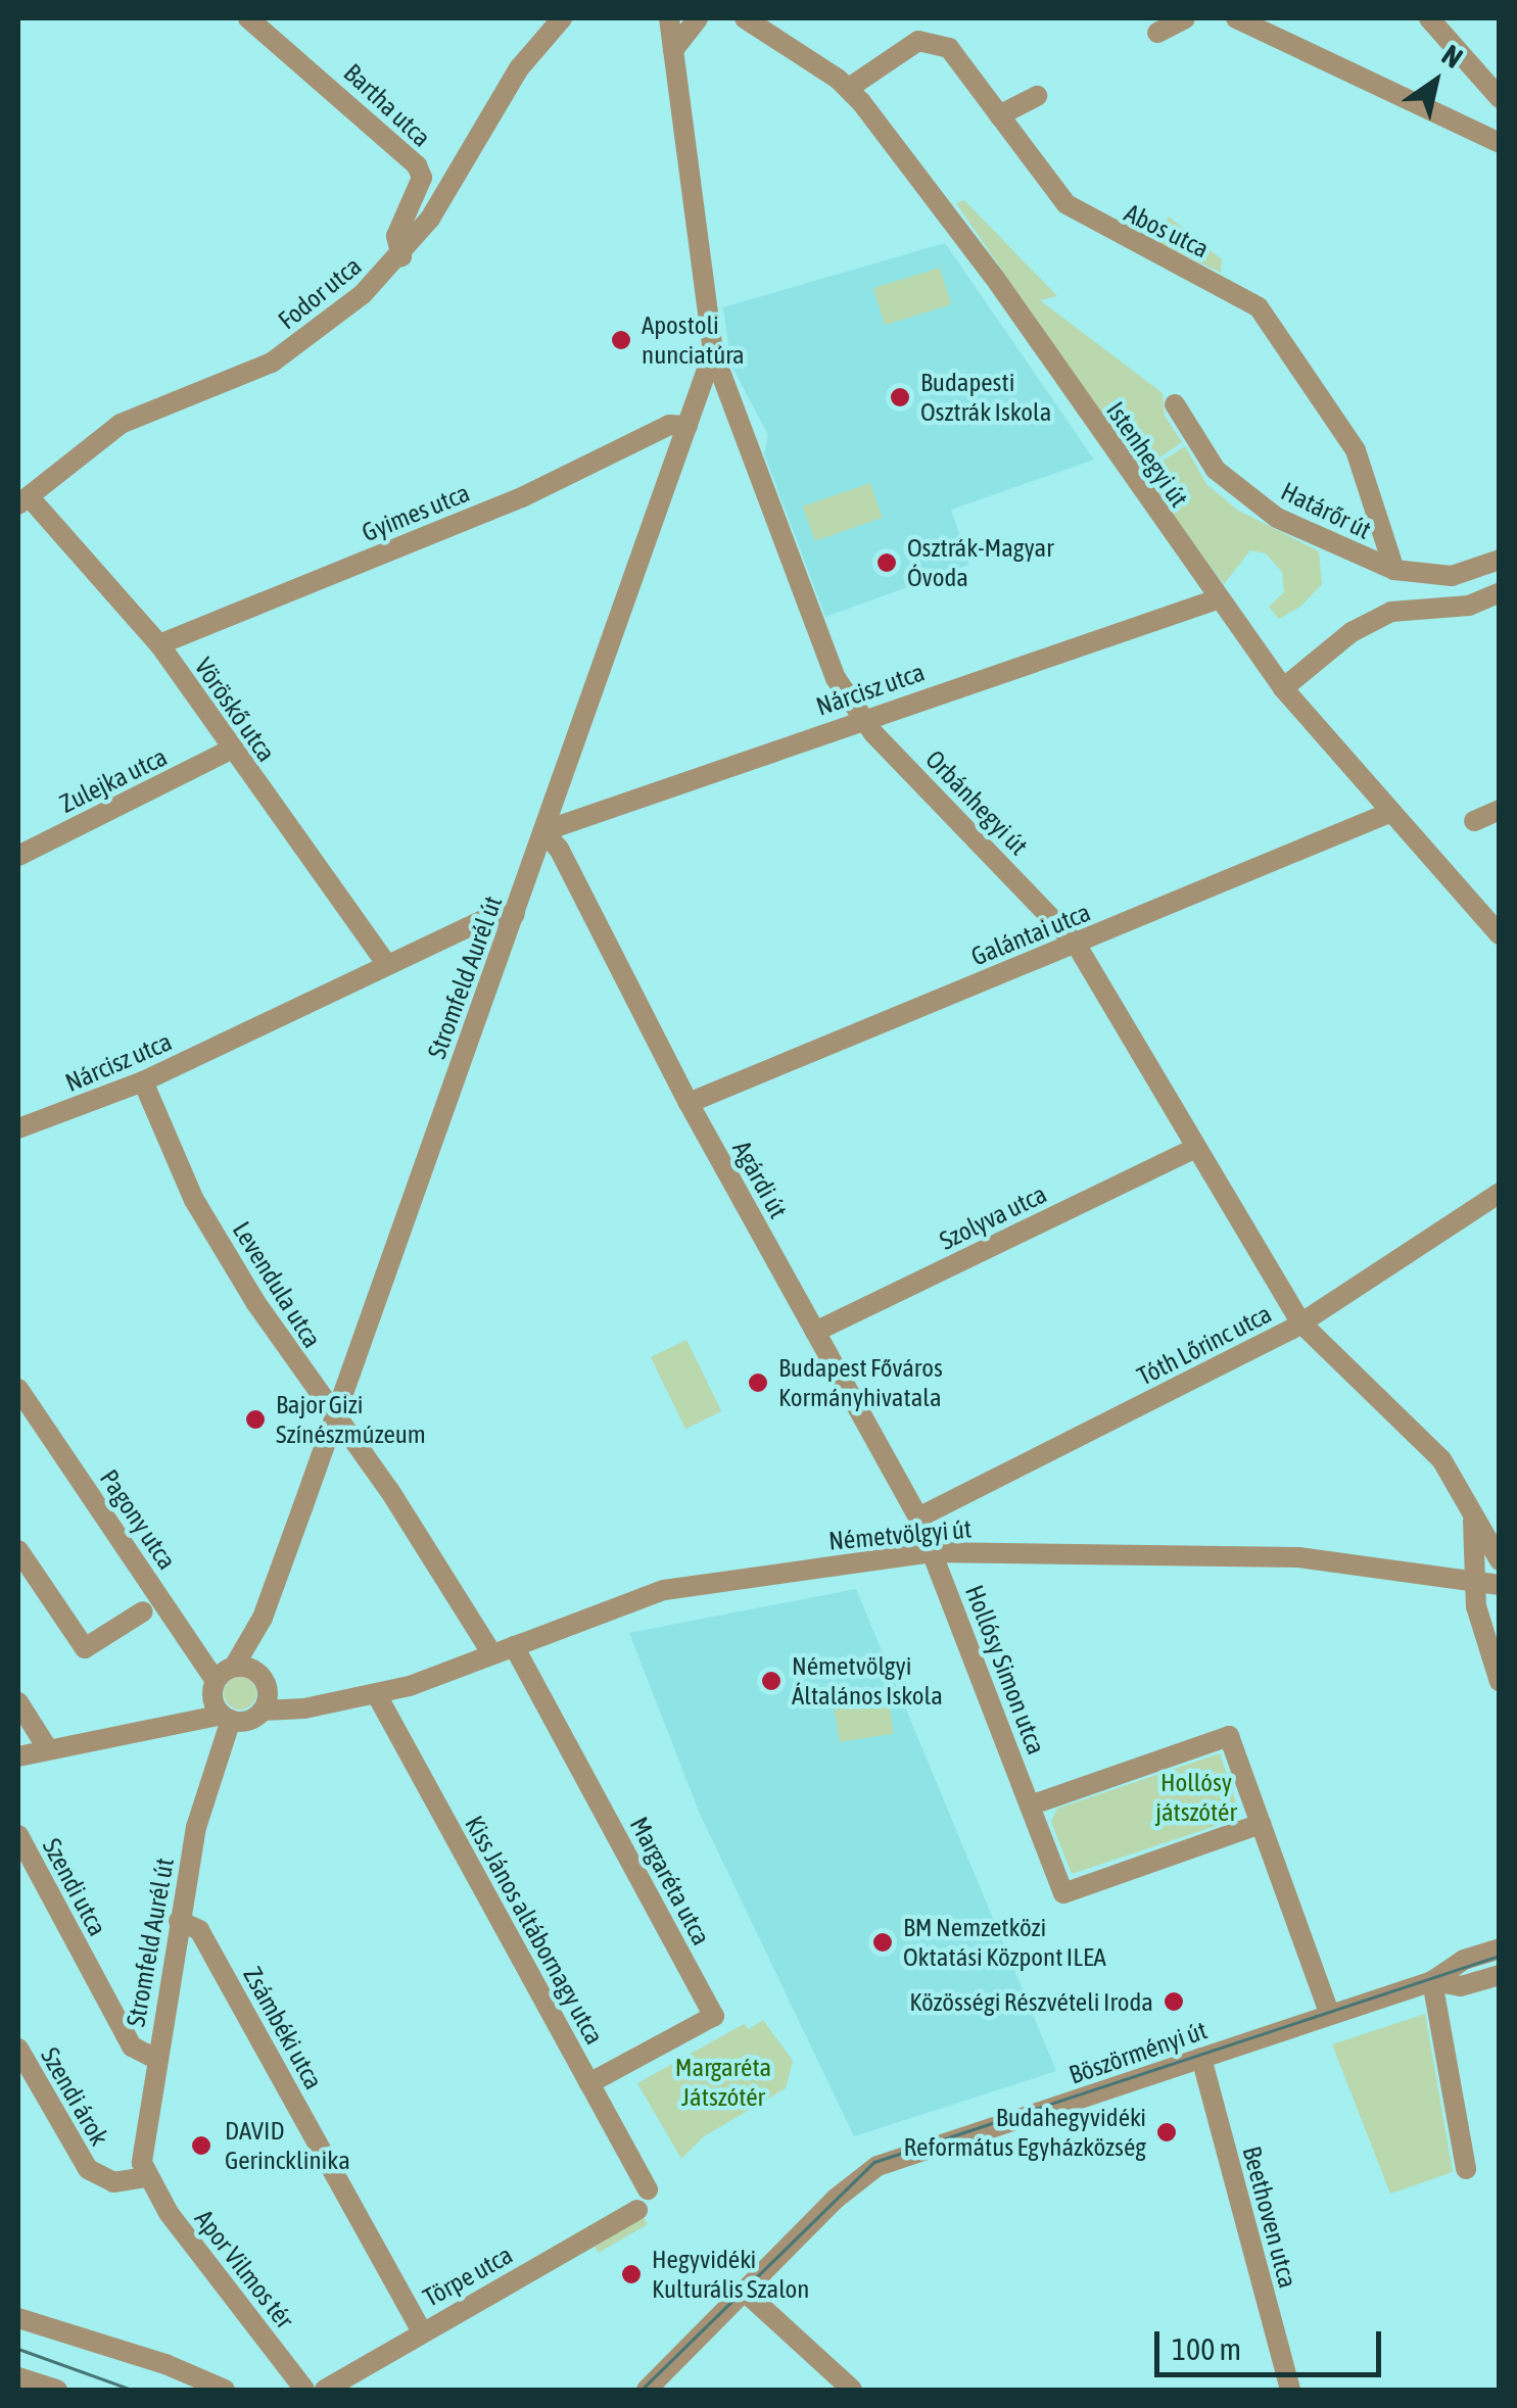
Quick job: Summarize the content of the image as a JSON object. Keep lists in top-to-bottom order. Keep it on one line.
{"streets":{"street":["Bartha utca","Abos utca","Fodor utca","Istenhegyi út","Határőr út","Gyimes utca","Nárcisz utca","Vöröskő utca","Zulejka utca","Orbánhegyi út","Galántai utca","Stromfeld Aurél út","Agárdi út","Szolyva utca","Levendula utca","Tóth Lőrinc utca","Pagony utca","Németvölgyi út","Hollósy Simon utca","Margaréta utca","Szendi utca","Kiss János altábornagy utca","Zsámbéki utca","Böszörményi út","Szendi árok","Beethoven utca","Apor Vilmos tér","Törpe utca"]},"crossings":[["Bartha utca","Fodor utca"],["Abos utca","Istenhegyi út"],["Abos utca","Határőr út"],["Fodor utca","Vöröskő utca"],["Istenhegyi út","Nárcisz utca"],["Istenhegyi út","Galántai utca"],["Gyimes utca","Vöröskő utca"],["Gyimes utca","Stromfeld Aurél út"],["Nárcisz utca","Vöröskő utca"],["Nárcisz utca","Orbánhegyi út"],["Nárcisz utca","Stromfeld Aurél út"],["Nárcisz utca","Agárdi út"],["Nárcisz utca","Levendula utca"],["Vöröskő utca","Zulejka utca"],["Orbánhegyi út","Galántai utca"],["Orbánhegyi út","Stromfeld Aurél út"],["Orbánhegyi út","Szolyva utca"],["Orbánhegyi út","Tóth Lőrinc utca"],["Orbánhegyi út","Németvölgyi út"],["Galántai utca","Agárdi út"],["Stromfeld Aurél út","Agárdi út"],["Stromfeld Aurél út","Levendula utca"],["Stromfeld Aurél út","Pagony utca"],["Stromfeld Aurél út","Németvölgyi út"],["Stromfeld Aurél út","Szendi utca"],["Stromfeld Aurél út","Zsámbéki utca"],["Stromfeld Aurél út","Szendi árok"],["Stromfeld Aurél út","Apor Vilmos tér"],["Agárdi út","Szolyva utca"],["Agárdi út","Tóth Lőrinc utca"],["Agárdi út","Németvölgyi út"],["Agárdi út","Hollósy Simon utca"],["Levendula utca","Németvölgyi út"],["Pagony utca","Németvölgyi út"],["Németvölgyi út","Hollósy Simon utca"],["Németvölgyi út","Margaréta utca"],["Németvölgyi út","Kiss János altábornagy utca"],["Margaréta utca","Kiss János altábornagy utca"],["Zsámbéki utca","Törpe utca"],["Böszörményi út","Beethoven utca"],["Szendi árok","Apor Vilmos tér"]],"parks":["Hollósy játszótér","Margaréta Játszótér"],"places":["Apostoli nunciatúra","Budapesti Osztrák Iskola","Osztrák-Magyar Óvoda","Budapest Főváros Kormányhivatala","Bajor Gizi Színészmúzeum","Németvölgyi Általános Iskola","BM Nemzetközi Oktatási Központ ILEA","Közösségi Részvételi Iroda","Budahegyvidéki Református Egyházközség","DAVID Gerincklinika","Hegyvidéki Kulturális Szalon"],"scale_bar":"100 m","north":"top right"}
